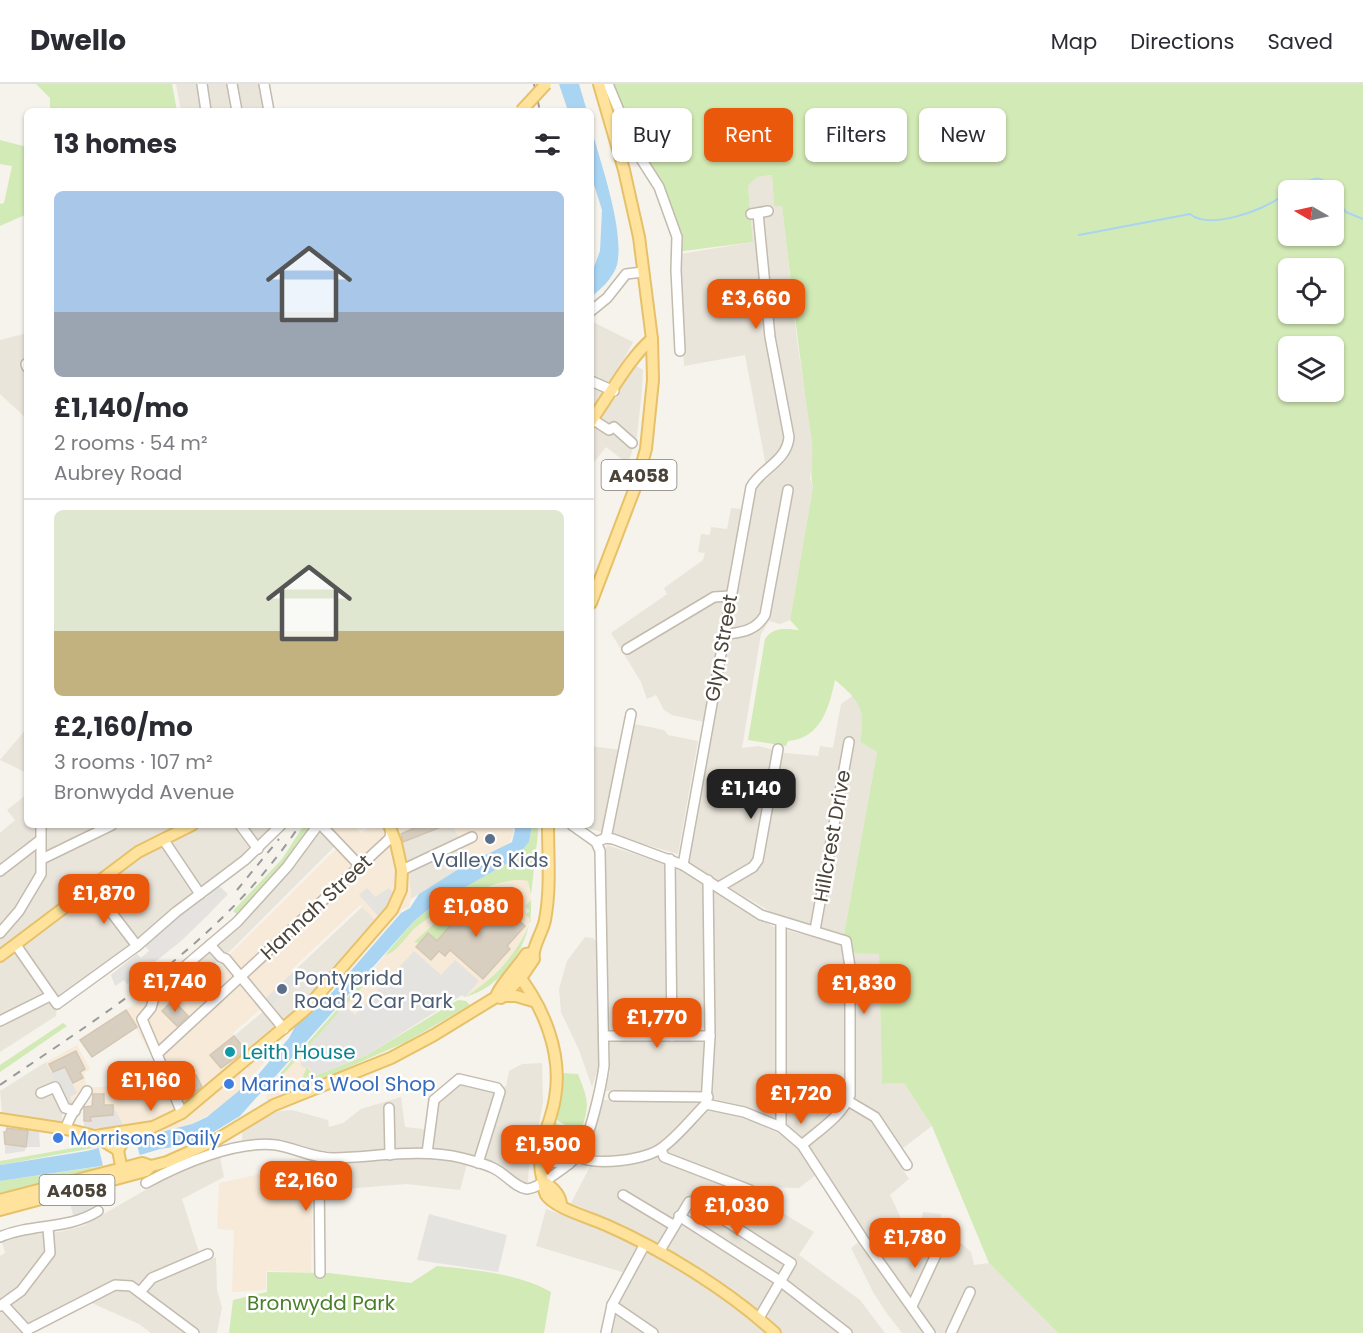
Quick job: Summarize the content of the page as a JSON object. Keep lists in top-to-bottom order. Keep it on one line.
{"streets":{"main road":["A4058"],"street":["Glyn Street","Hillcrest Drive","Hannah Street"]},"parks":["Bronwydd Park"],"places":["Valleys Kids","Pontypridd Road 2 Car Park","Leith House","Marina's Wool Shop","Morrisons Daily"],"north":"left","page":{"header":"Dwello","nav":["Map","Directions","Saved"],"chip":["Buy","Rent","Filters","New"],"heading":"13 homes","list":[{"name":"£1,140/mo","note":"2 rooms · 54 m² · Aubrey Road"},{"name":"£2,160/mo","note":"3 rooms · 107 m² · Bronwydd Avenue"}],"price":["£3,660","£1,140","£1,870","£1,080","£1,740","£1,830","£1,770","£1,160","£1,720","£1,500","£2,160","£1,030","£1,780"]}}
